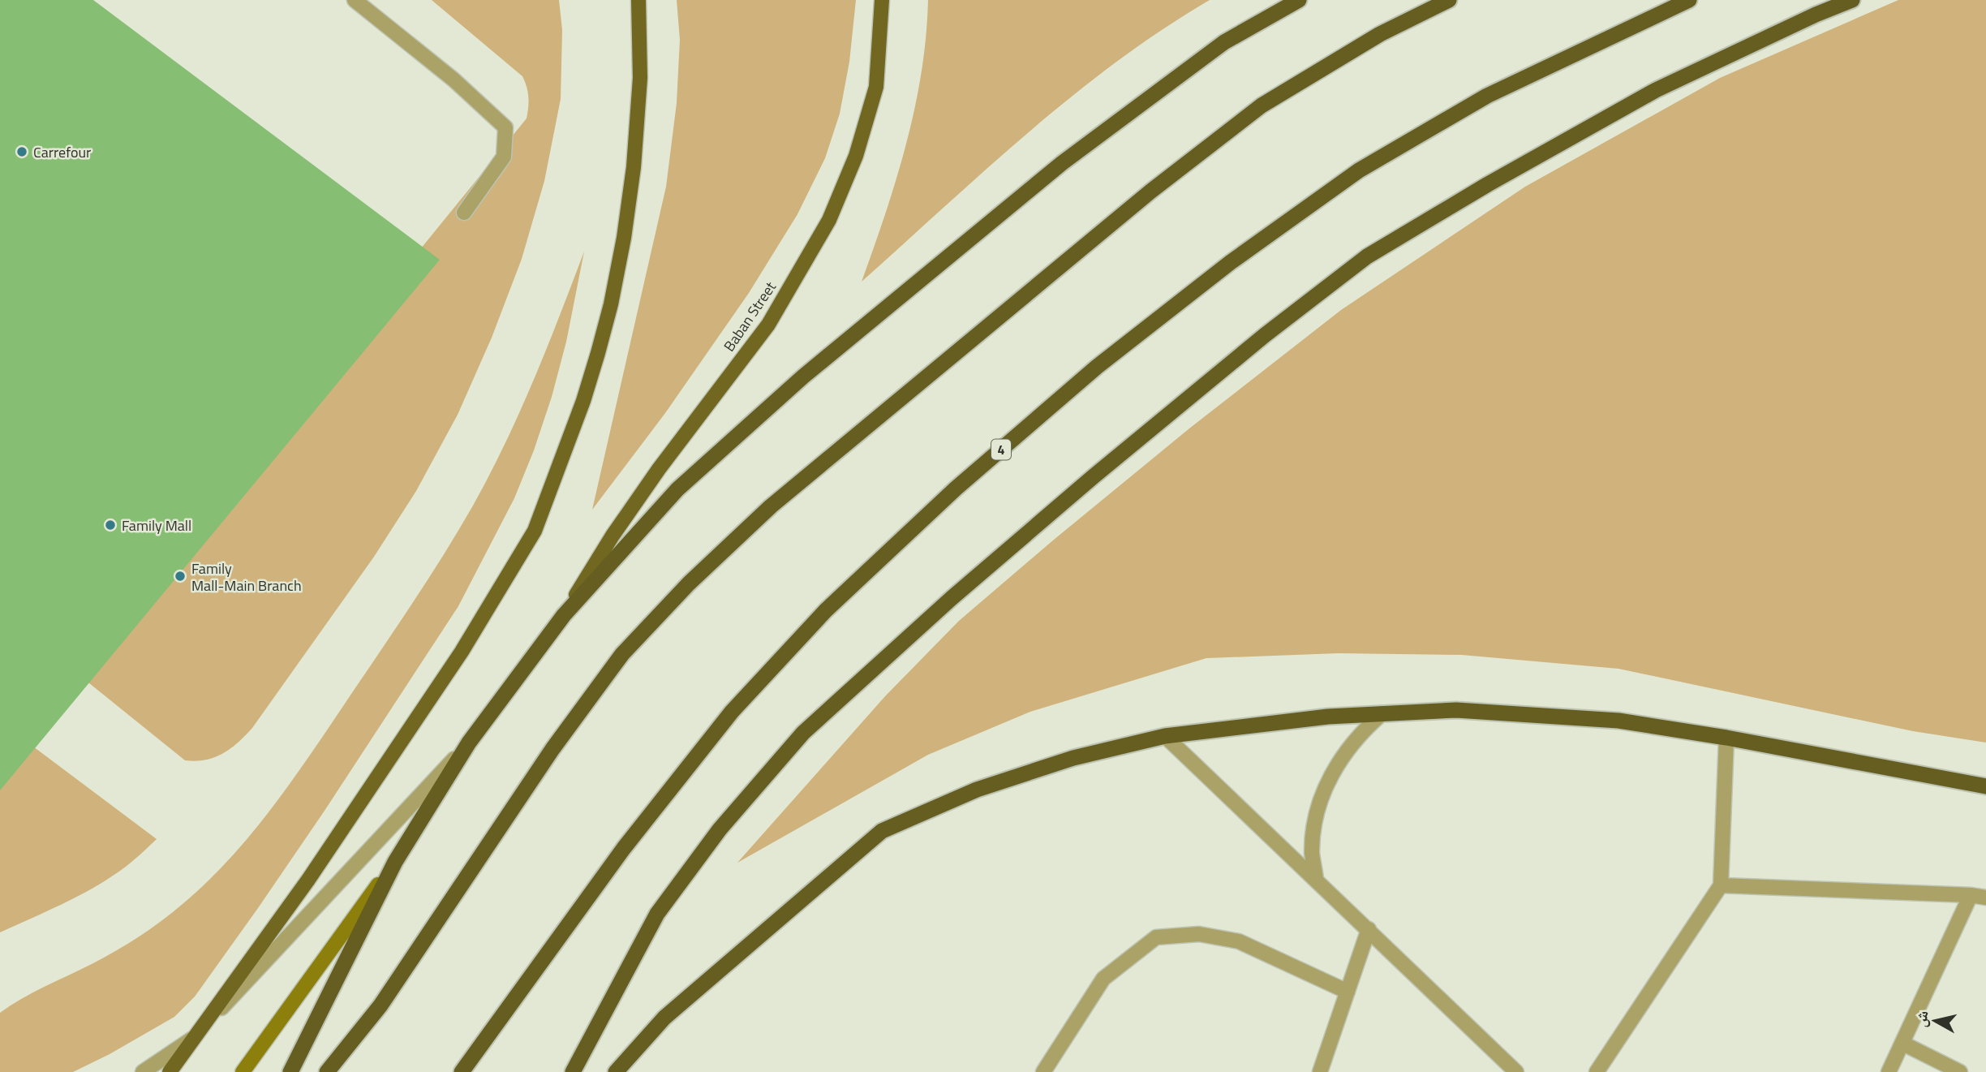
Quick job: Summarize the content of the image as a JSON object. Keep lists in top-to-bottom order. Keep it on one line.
{"streets":{"highway":["4"],"main road":["Baban Street"]},"places":["Carrefour","Family Mall","Family Mall-Main Branch"],"north":"left"}
